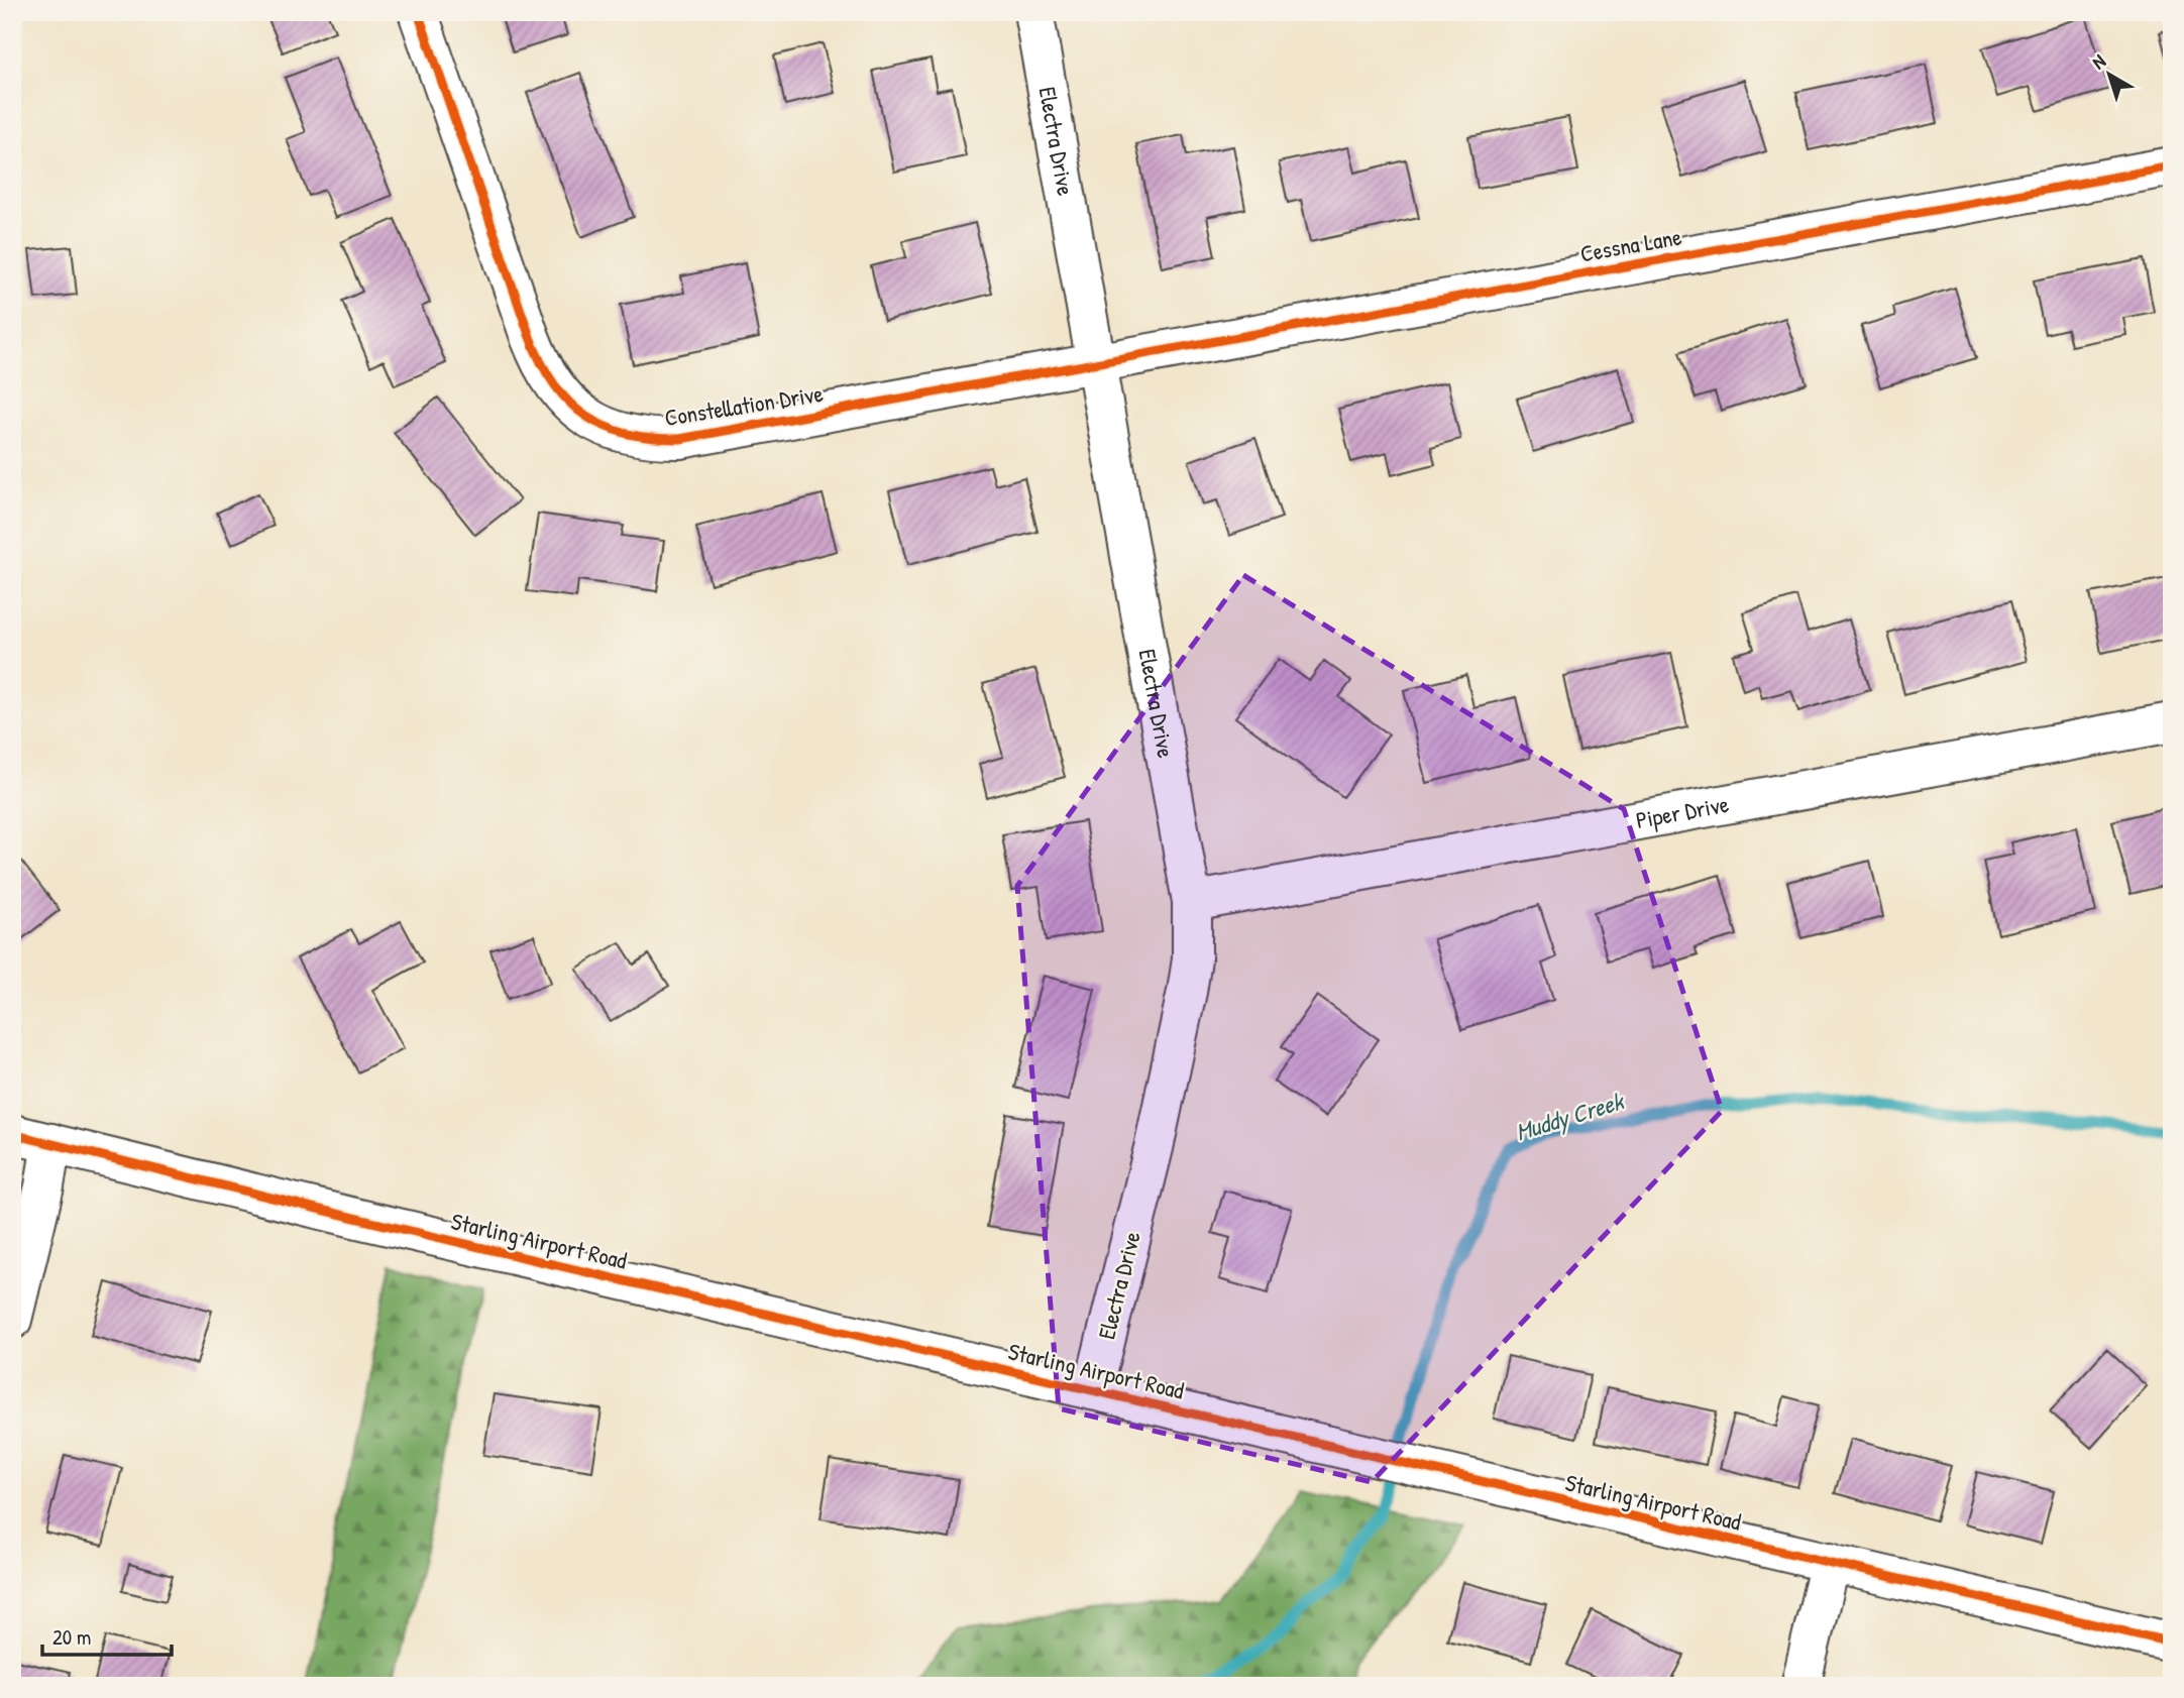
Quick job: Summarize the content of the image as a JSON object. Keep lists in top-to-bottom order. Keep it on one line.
{"streets":{"street":["Electra Drive","Cessna Lane","Constellation Drive","Piper Drive","Starling Airport Road"]},"crossings":[["Electra Drive","Cessna Lane"],["Electra Drive","Constellation Drive"],["Electra Drive","Piper Drive"],["Electra Drive","Starling Airport Road"],["Cessna Lane","Constellation Drive"]],"water":["Muddy Creek"],"scale_bar":"20 m","north":"top left"}
